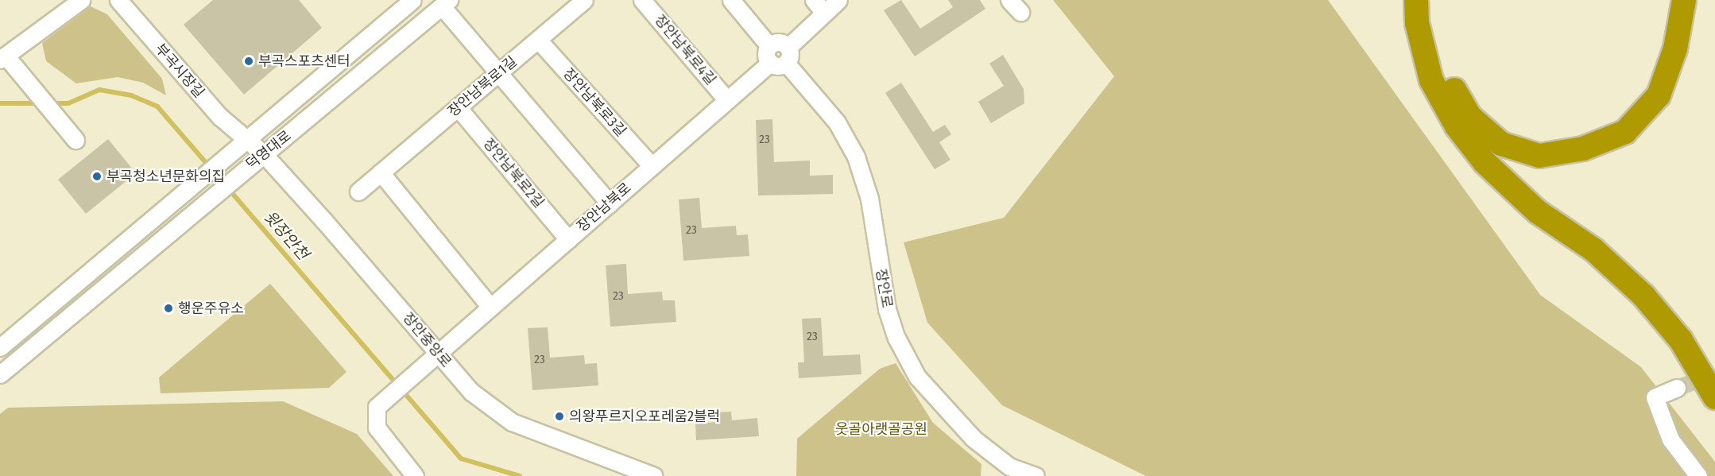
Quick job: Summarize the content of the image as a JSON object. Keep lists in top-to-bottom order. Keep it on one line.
{"streets":{"street":["장안남북로4길","부곡시장길","장안남북로1길","장안남북로3길","덕영대로","장안남북로2길","장안남북로","장안로","장안중앙로"]},"crossings":[["장안남북로4길","장안남북로"],["부곡시장길","덕영대로"],["부곡시장길","장안중앙로"],["장안남북로1길","장안남북로3길"],["장안남북로1길","장안남북로2길"],["장안남북로3길","장안남북로"],["덕영대로","장안중앙로"],["장안남북로2길","장안남북로"],["장안남북로","장안로"],["장안남북로","장안중앙로"]],"water":["윗장안천"],"parks":["웃골아랫골공원"],"places":["부곡스포츠센터","부곡청소년문화의집","행운주유소","의왕푸르지오포레움2블럭"],"house_numbers":["23","23","23","23","23"]}
